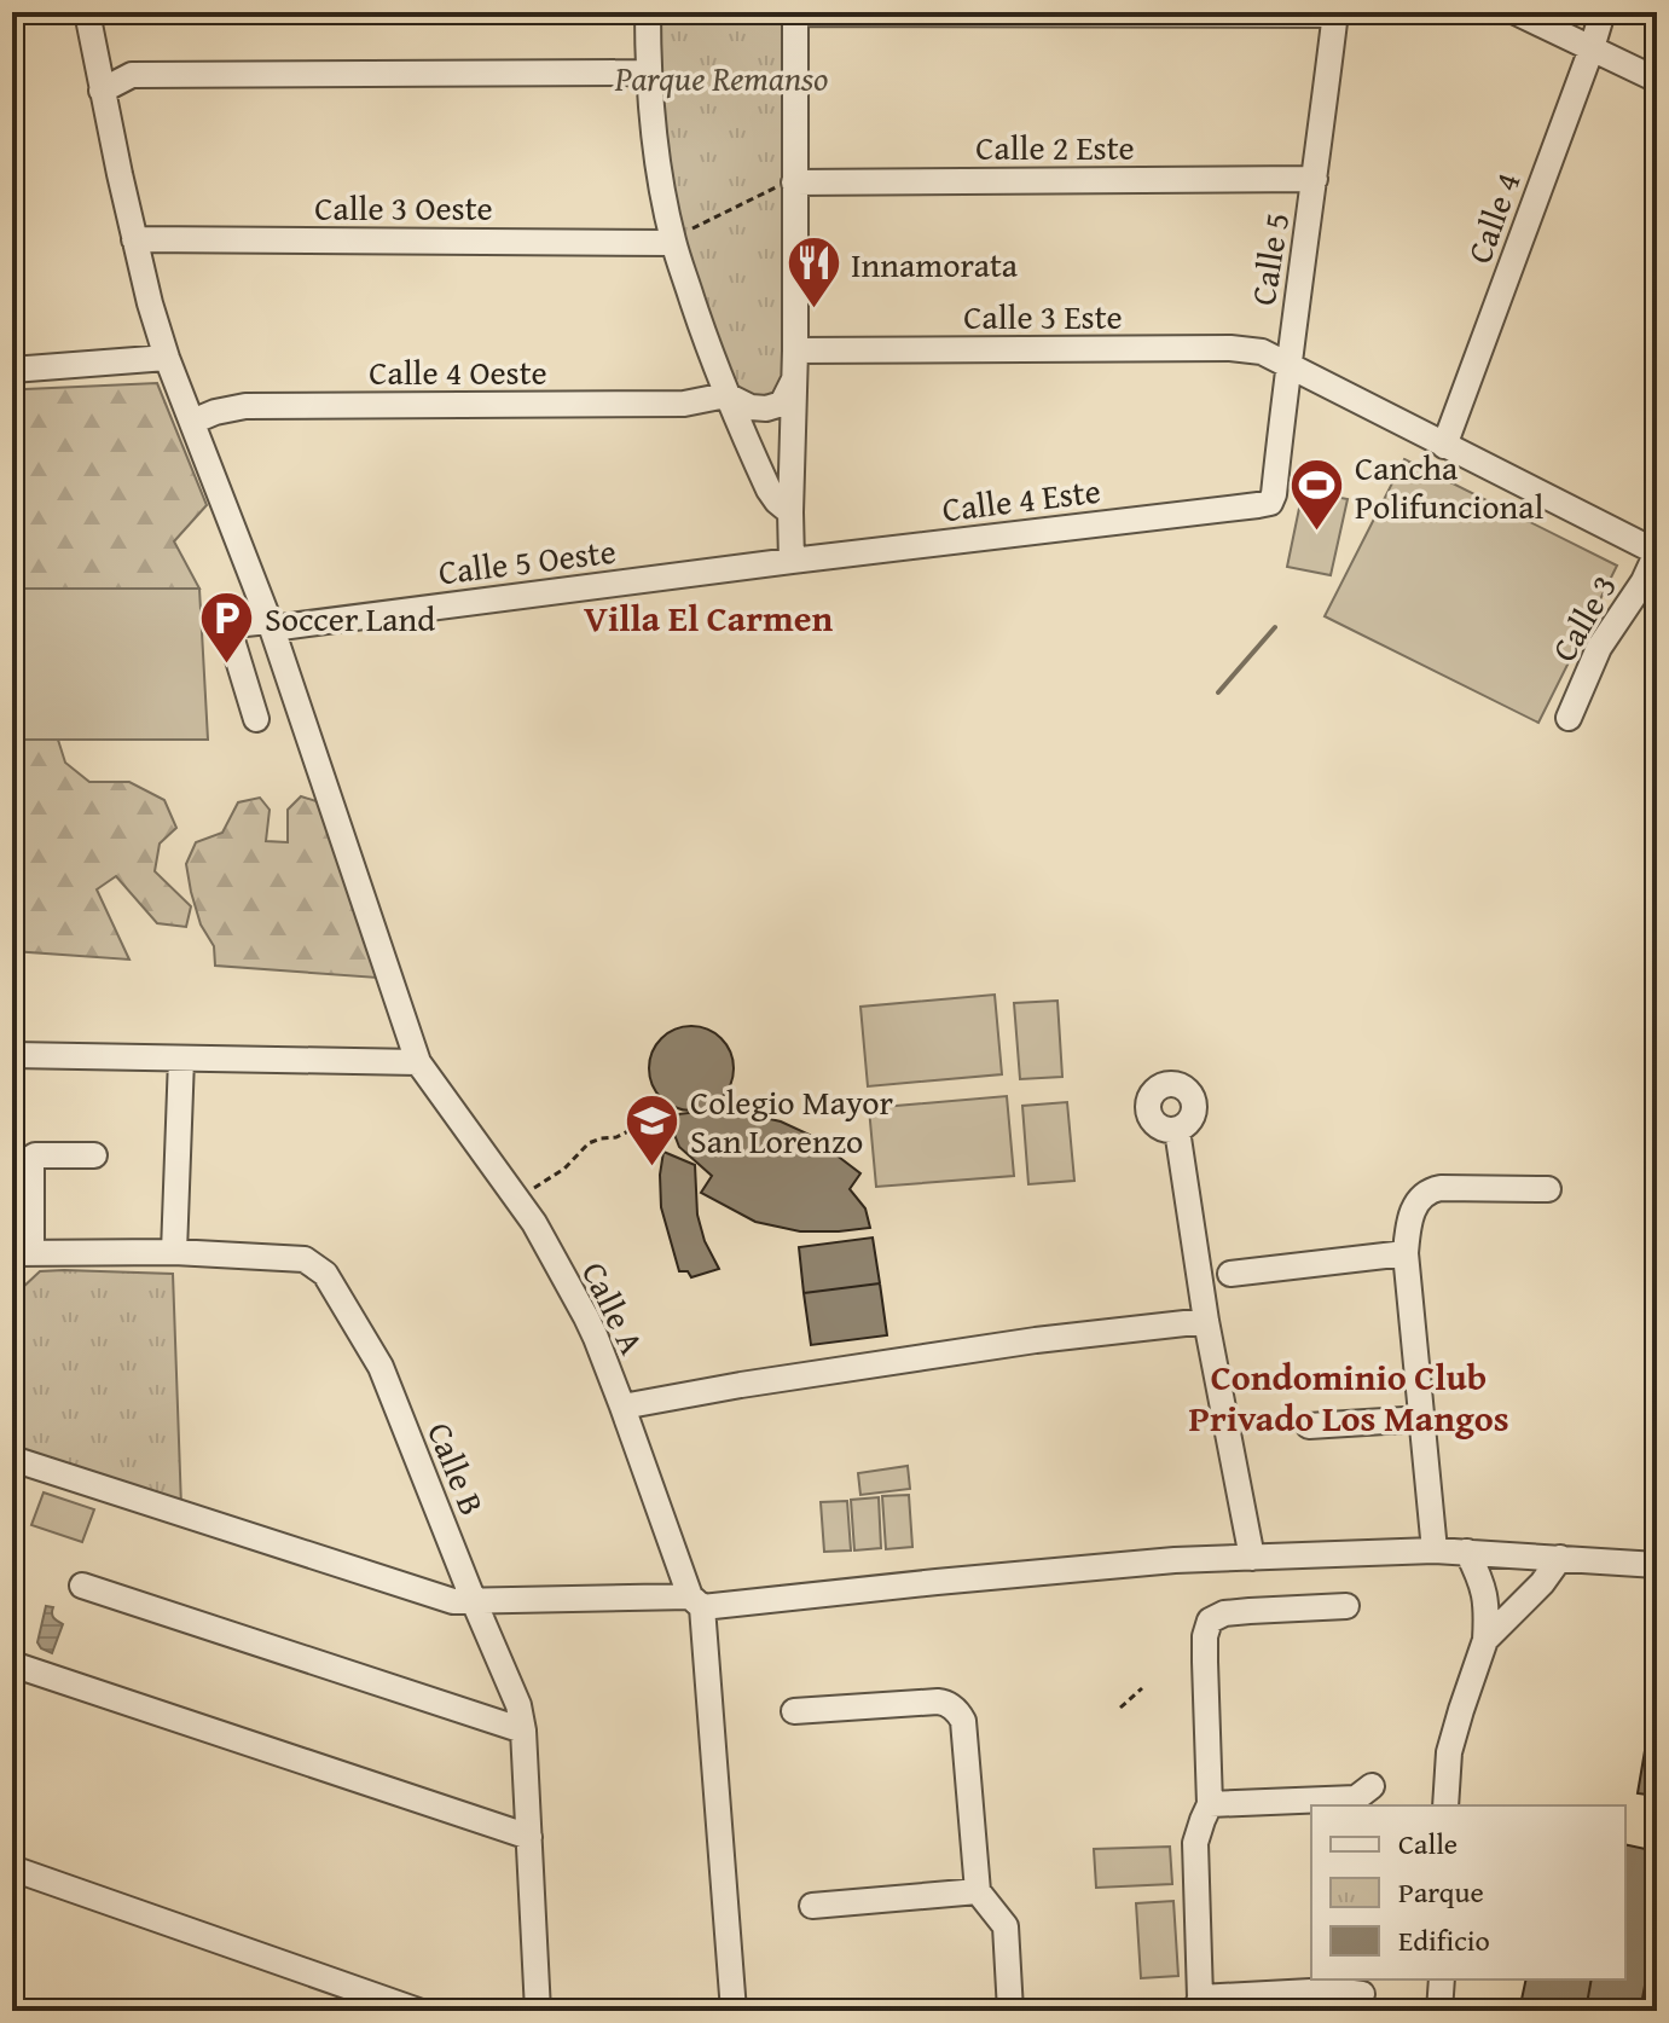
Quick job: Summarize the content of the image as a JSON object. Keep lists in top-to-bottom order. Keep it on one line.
{"streets":{"street":["Calle 2 Este","Calle 3 Oeste","Calle 4","Calle 5","Calle 3 Este","Calle 4 Oeste","Calle 4 Este","Calle 5 Oeste","Calle 3","Calle A","Calle B"]},"crossings":[["Calle 2 Este","Calle 5"],["Calle 3 Oeste","Calle A"],["Calle 4","Calle 3 Este"],["Calle 5","Calle 3 Este"],["Calle 5","Calle 4 Este"],["Calle 3 Este","Calle 3"],["Calle 4 Oeste","Calle A"],["Calle 4 Este","Calle 5 Oeste"],["Calle 5 Oeste","Calle A"]],"districts":["Villa El Carmen","Condominio Club Privado Los Mangos"],"parks":["Parque Remanso"],"places":{"restaurant":["Innamorata"],"sports":["Cancha Polifuncional"],"parking":["Soccer Land"],"school or university":["Colegio Mayor San Lorenzo"]},"legend":["Calle","Parque","Edificio"]}
